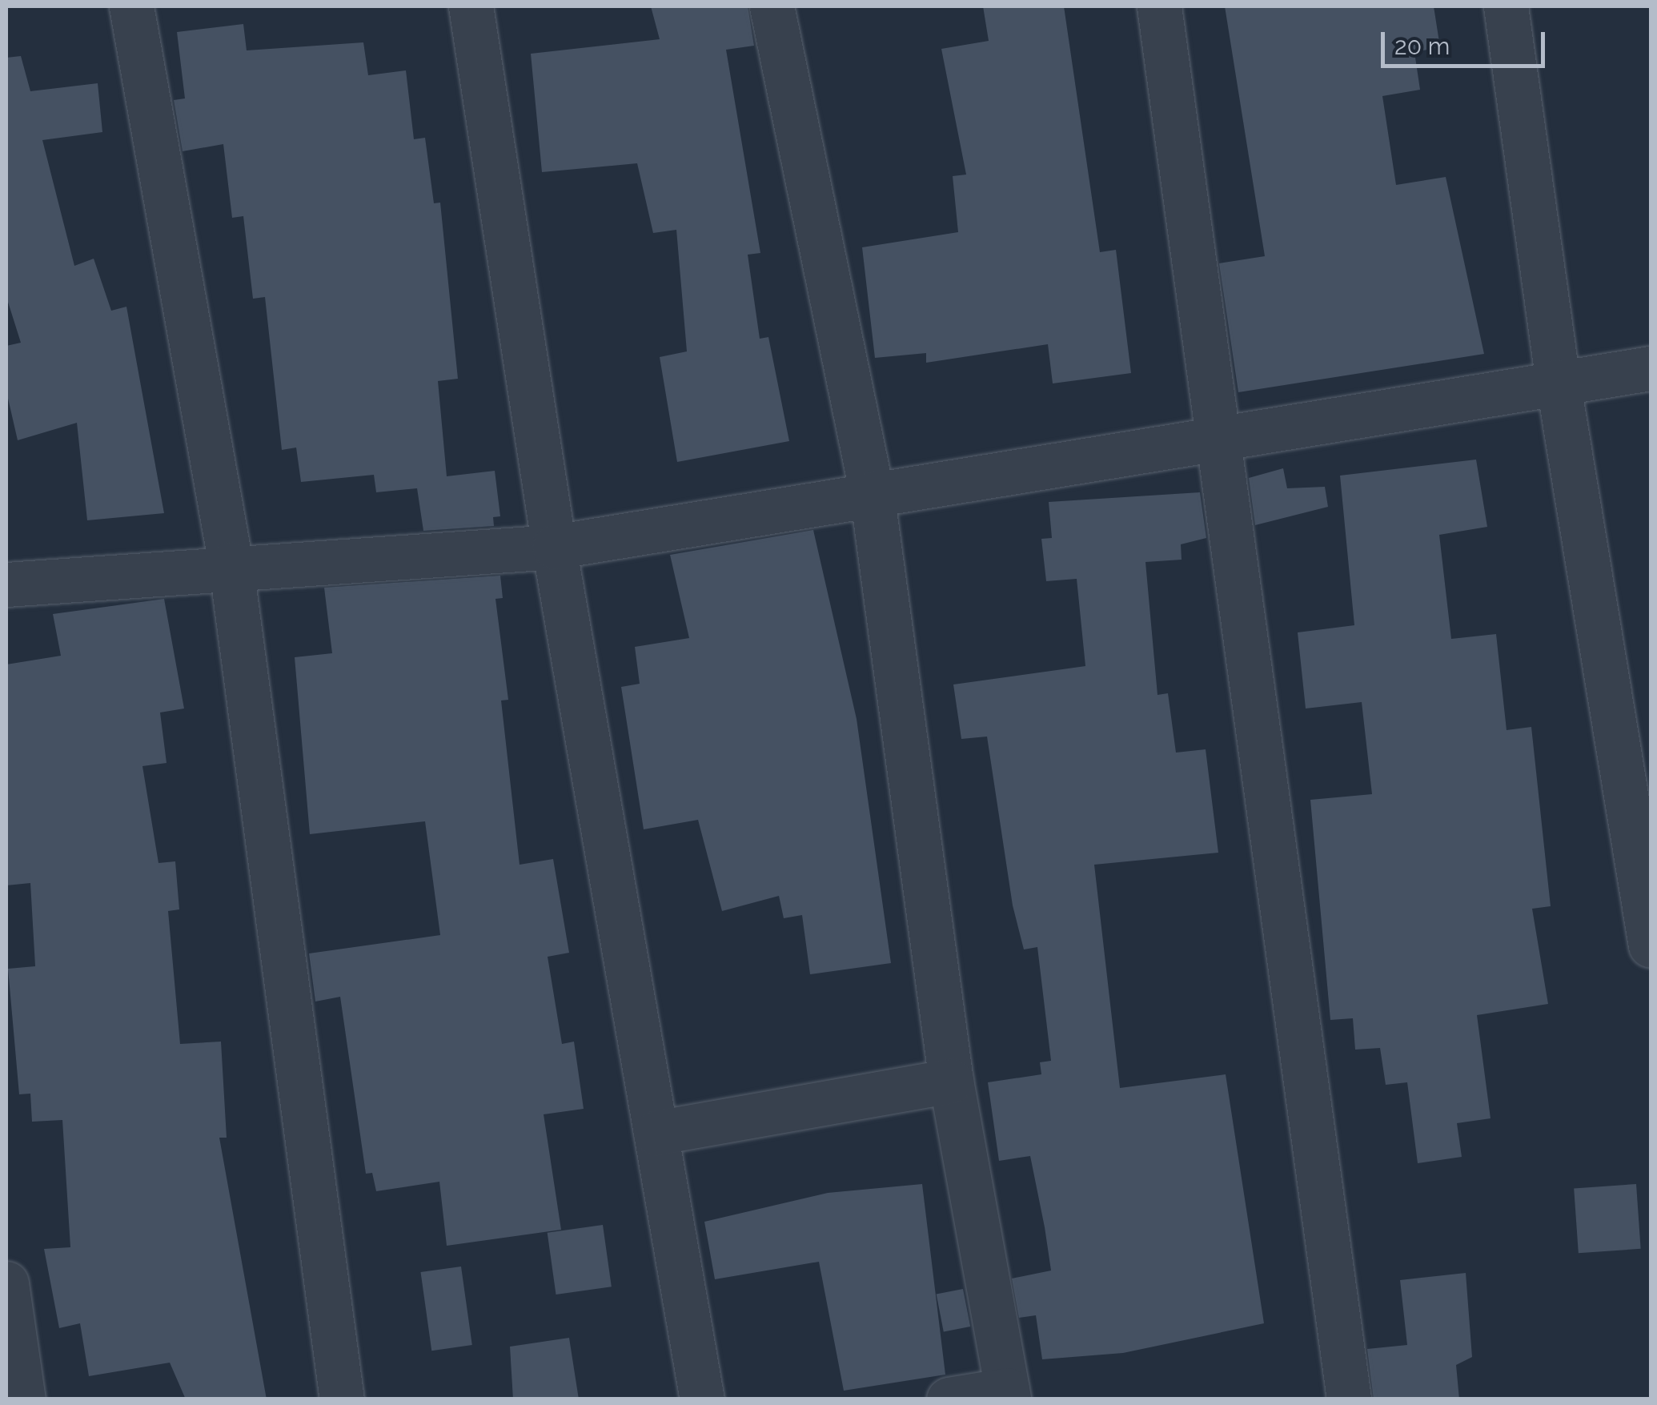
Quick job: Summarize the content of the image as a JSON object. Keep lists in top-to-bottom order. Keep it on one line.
{"scale_bar":"20 m"}
